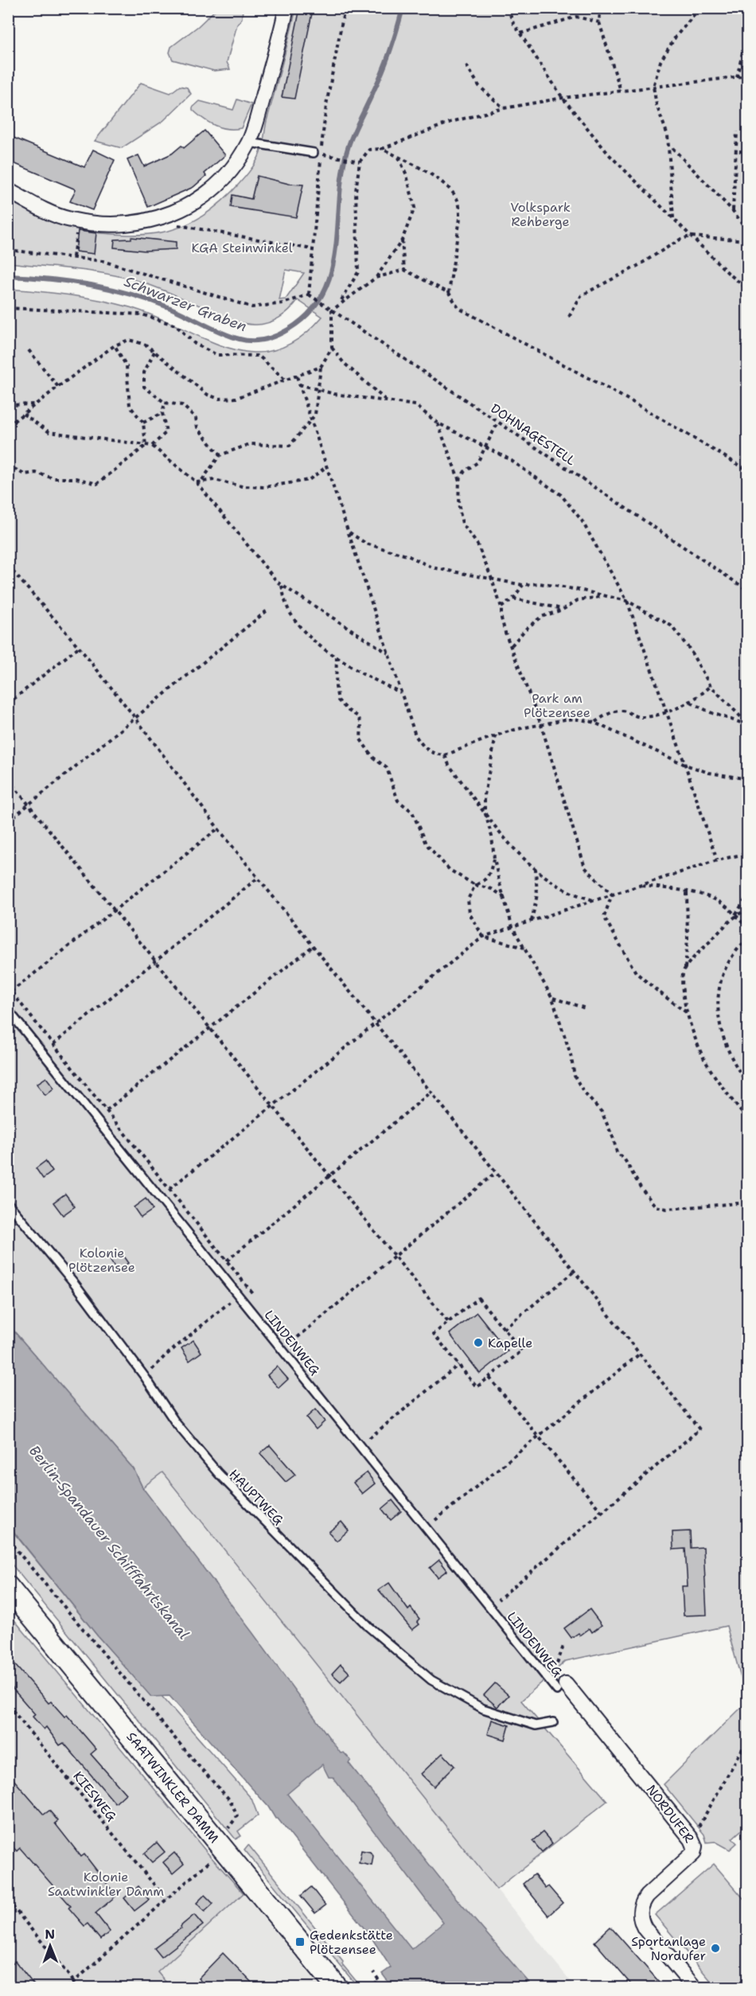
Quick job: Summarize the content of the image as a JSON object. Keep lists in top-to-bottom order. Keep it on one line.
{"streets":{"main road":["SAATWINKLER DAMM"],"street":["NORDUFER"],"lane":["LINDENWEG","HAUPTWEG"],"path":["DOHNAGESTELL","KIESWEG"]},"crossings":[["LINDENWEG","NORDUFER"]],"water":["Schwarzer Graben","Berlin-Spandauer Schifffahrtskanal"],"parks":["Volkspark Rehberge","KGA Steinwinkel","Park am Plötzensee","Kolonie Plötzensee","Kolonie Saatwinkler Damm"],"places":{"other":["Kapelle","Sportanlage Nordufer"],"transit":["Gedenkstätte Plötzensee"]},"north":"top"}
